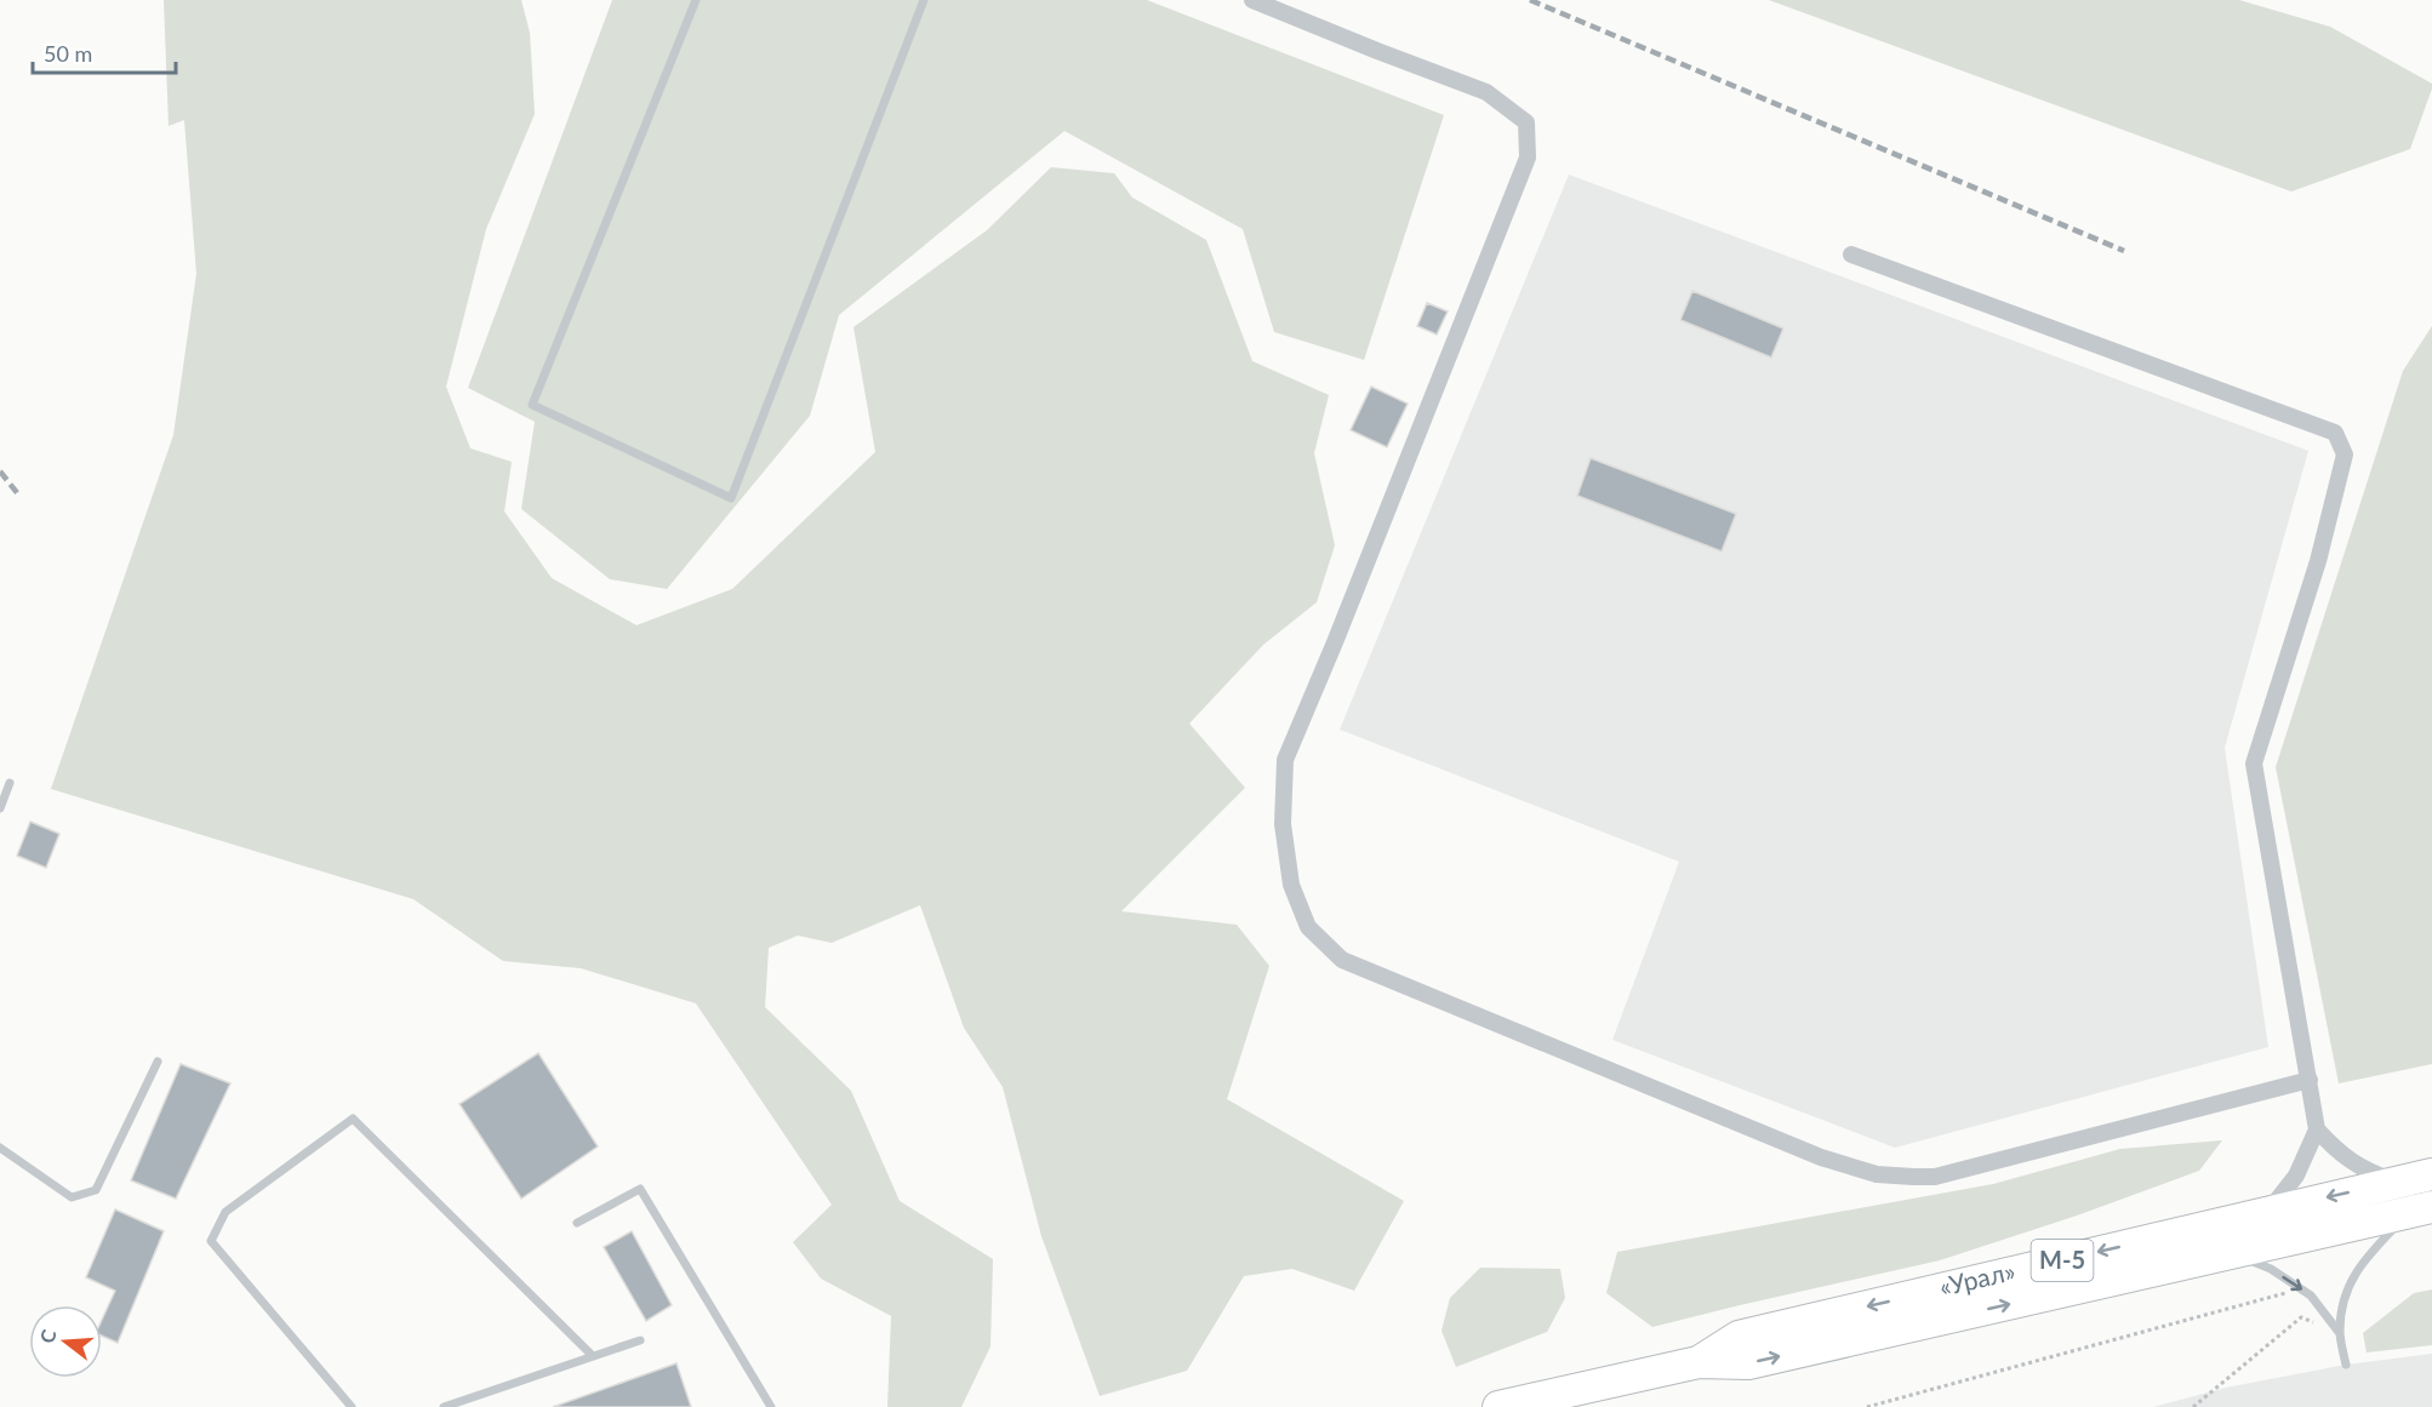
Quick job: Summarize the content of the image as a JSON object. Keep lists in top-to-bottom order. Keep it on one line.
{"streets":{"highway":["М-5","«Урал»"]},"scale_bar":"50 m","north":"left"}
